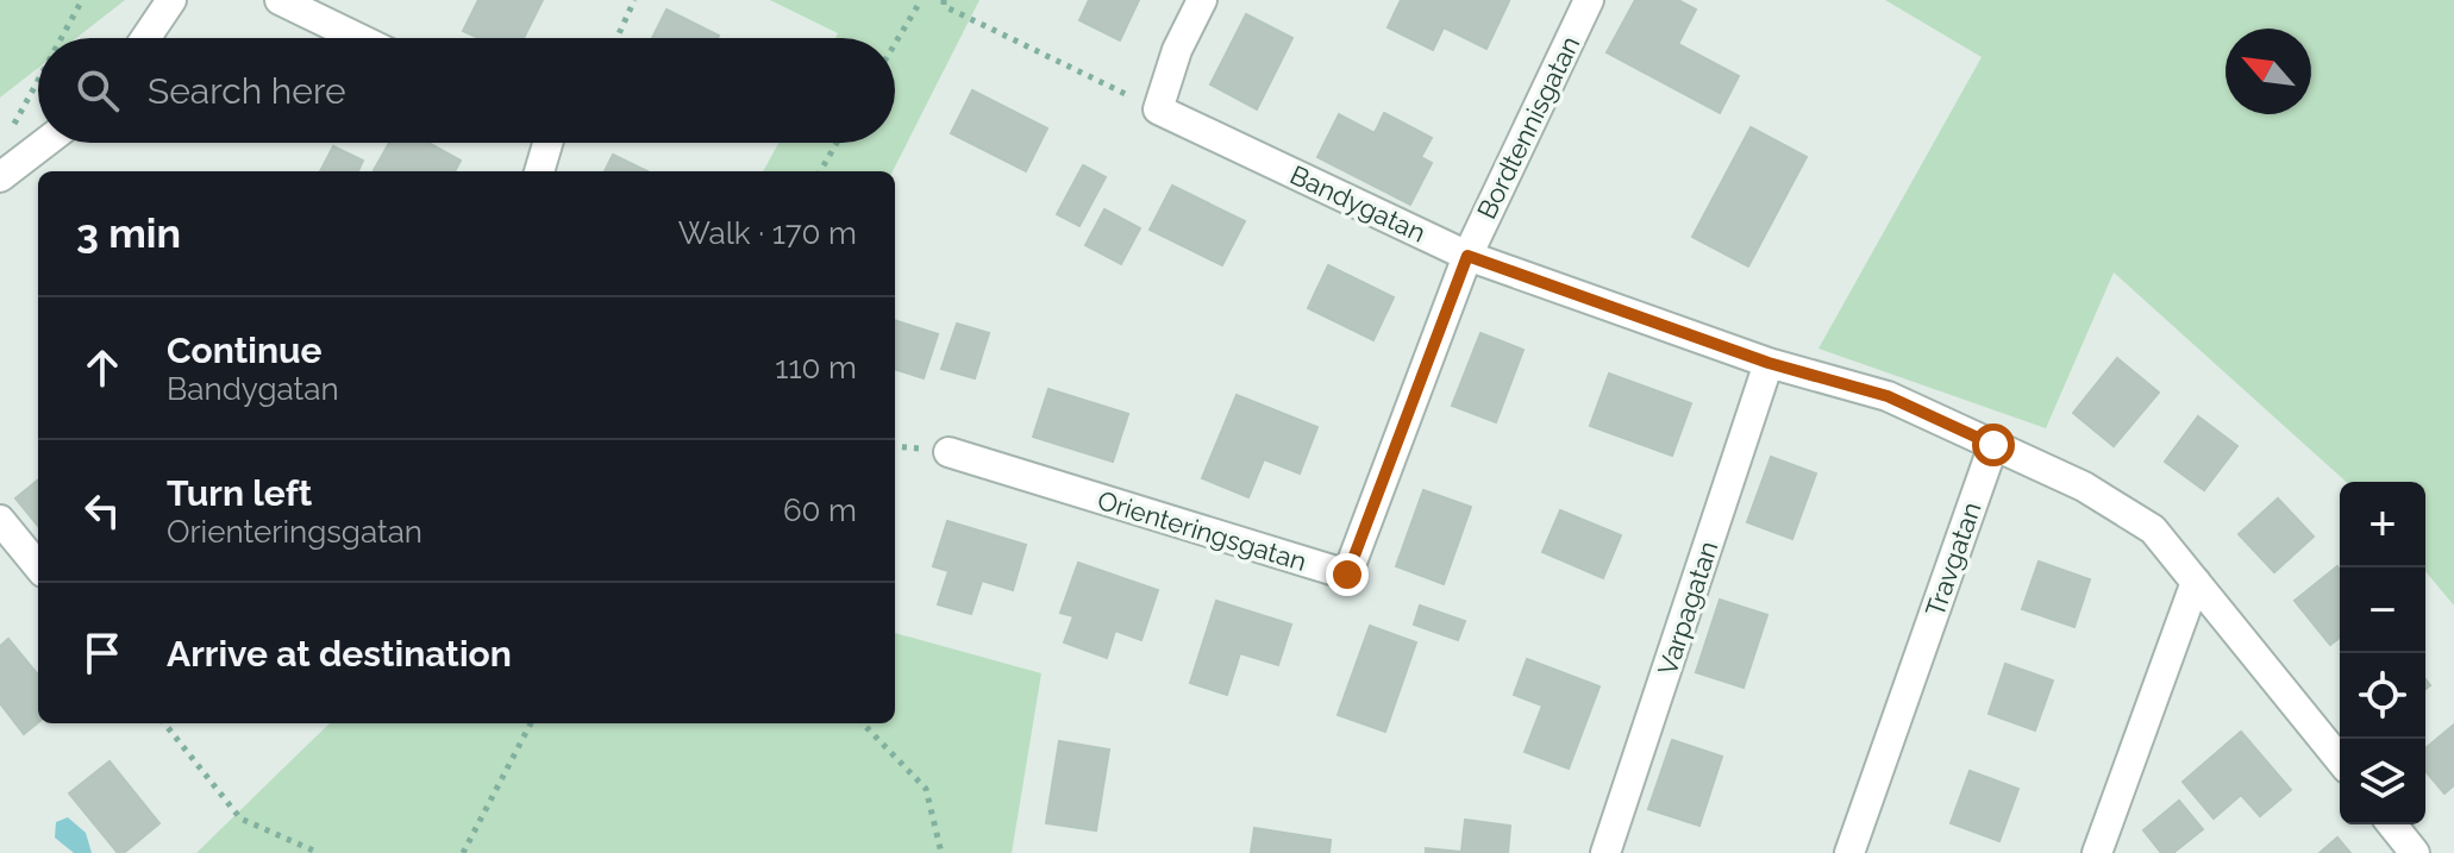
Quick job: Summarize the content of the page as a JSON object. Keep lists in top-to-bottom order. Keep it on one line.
{"streets":{"street":["Bordtennisgatan","Bandygatan","Orienteringsgatan","Travgatan","Varpagatan"]},"crossings":[["Bordtennisgatan","Bandygatan"],["Bordtennisgatan","Orienteringsgatan"],["Bandygatan","Orienteringsgatan"],["Bandygatan","Travgatan"],["Bandygatan","Varpagatan"]],"north":"top left","page":{"search":"Search here","heading":["3 min","Walk · 170 m"],"list":[["Continue","Bandygatan","110 m"],["Turn left","Orienteringsgatan","60 m"],"Arrive at destination"],"map_buttons":["+","−"]}}
